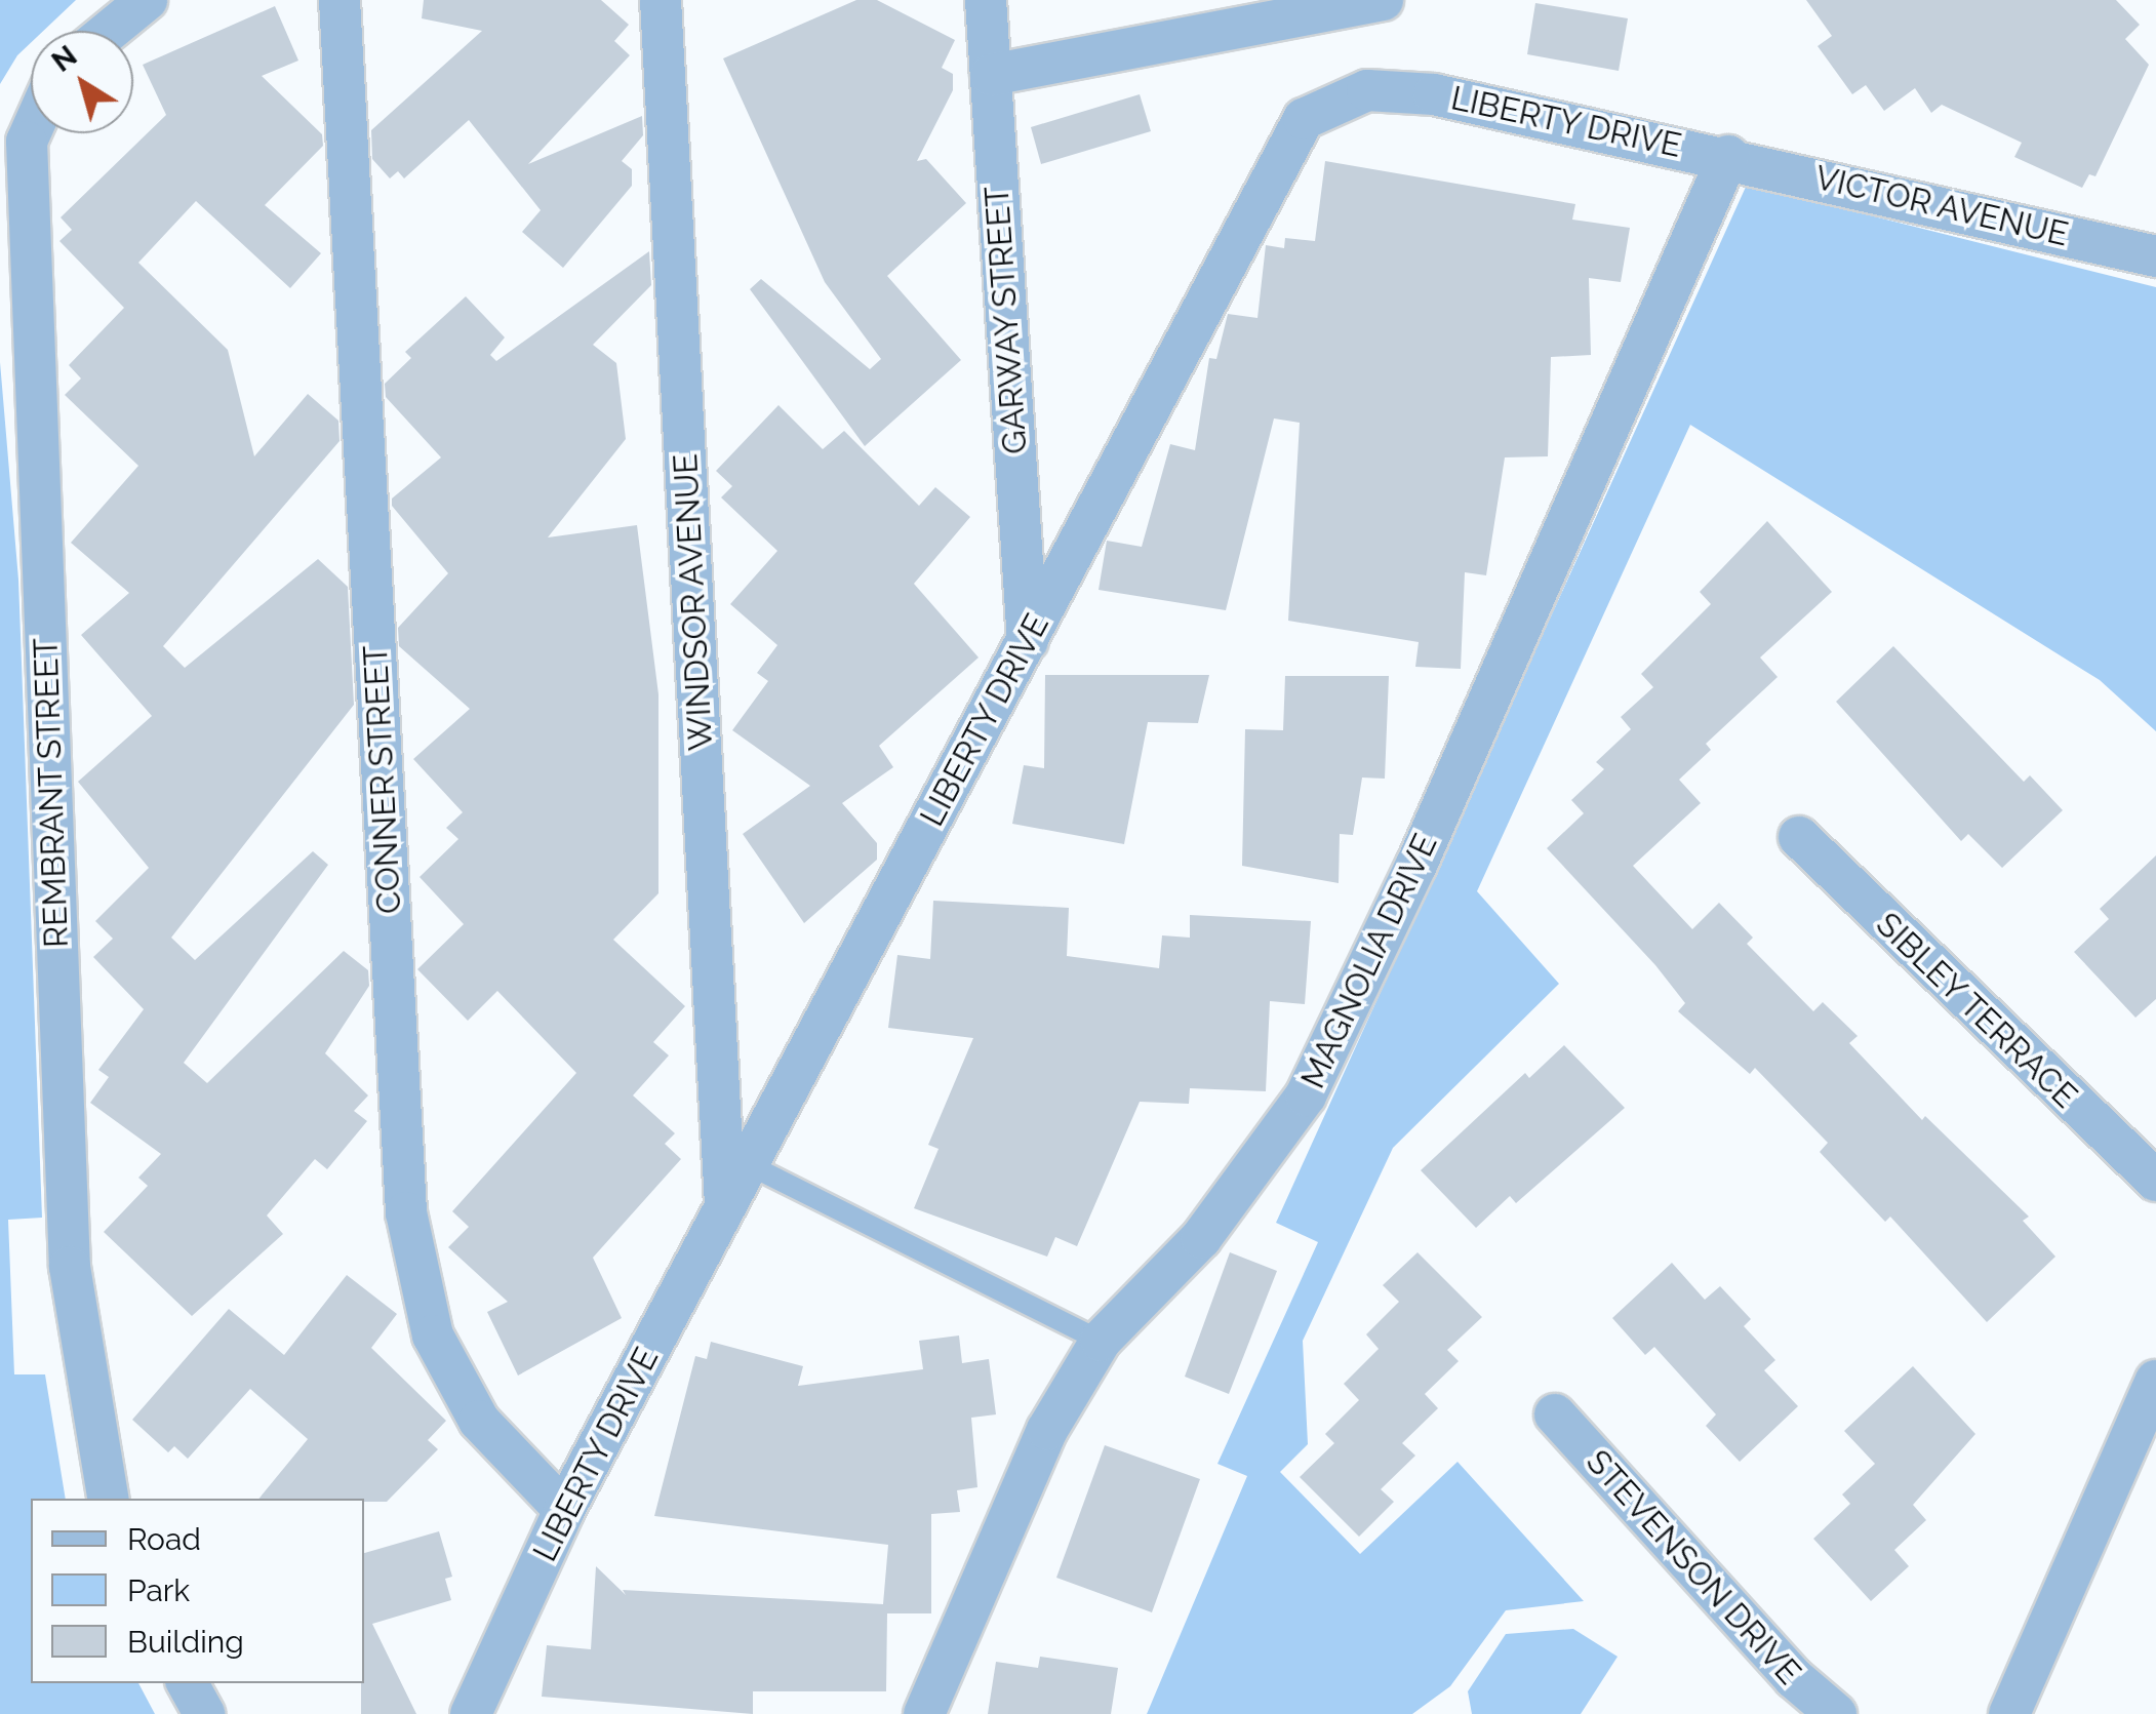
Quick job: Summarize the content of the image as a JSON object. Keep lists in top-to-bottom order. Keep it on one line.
{"streets":{"street":["LIBERTY DRIVE","VICTOR AVENUE","GARWAY STREET","WINDSOR AVENUE","CONNER STREET","REMBRANT STREET","MAGNOLIA DRIVE","SIBLEY TERRACE","STEVENSON DRIVE"]},"crossings":[["LIBERTY DRIVE","VICTOR AVENUE"],["LIBERTY DRIVE","GARWAY STREET"],["LIBERTY DRIVE","WINDSOR AVENUE"],["LIBERTY DRIVE","CONNER STREET"],["LIBERTY DRIVE","MAGNOLIA DRIVE"],["VICTOR AVENUE","MAGNOLIA DRIVE"]],"legend":["Road","Park","Building"],"north":"top left"}
